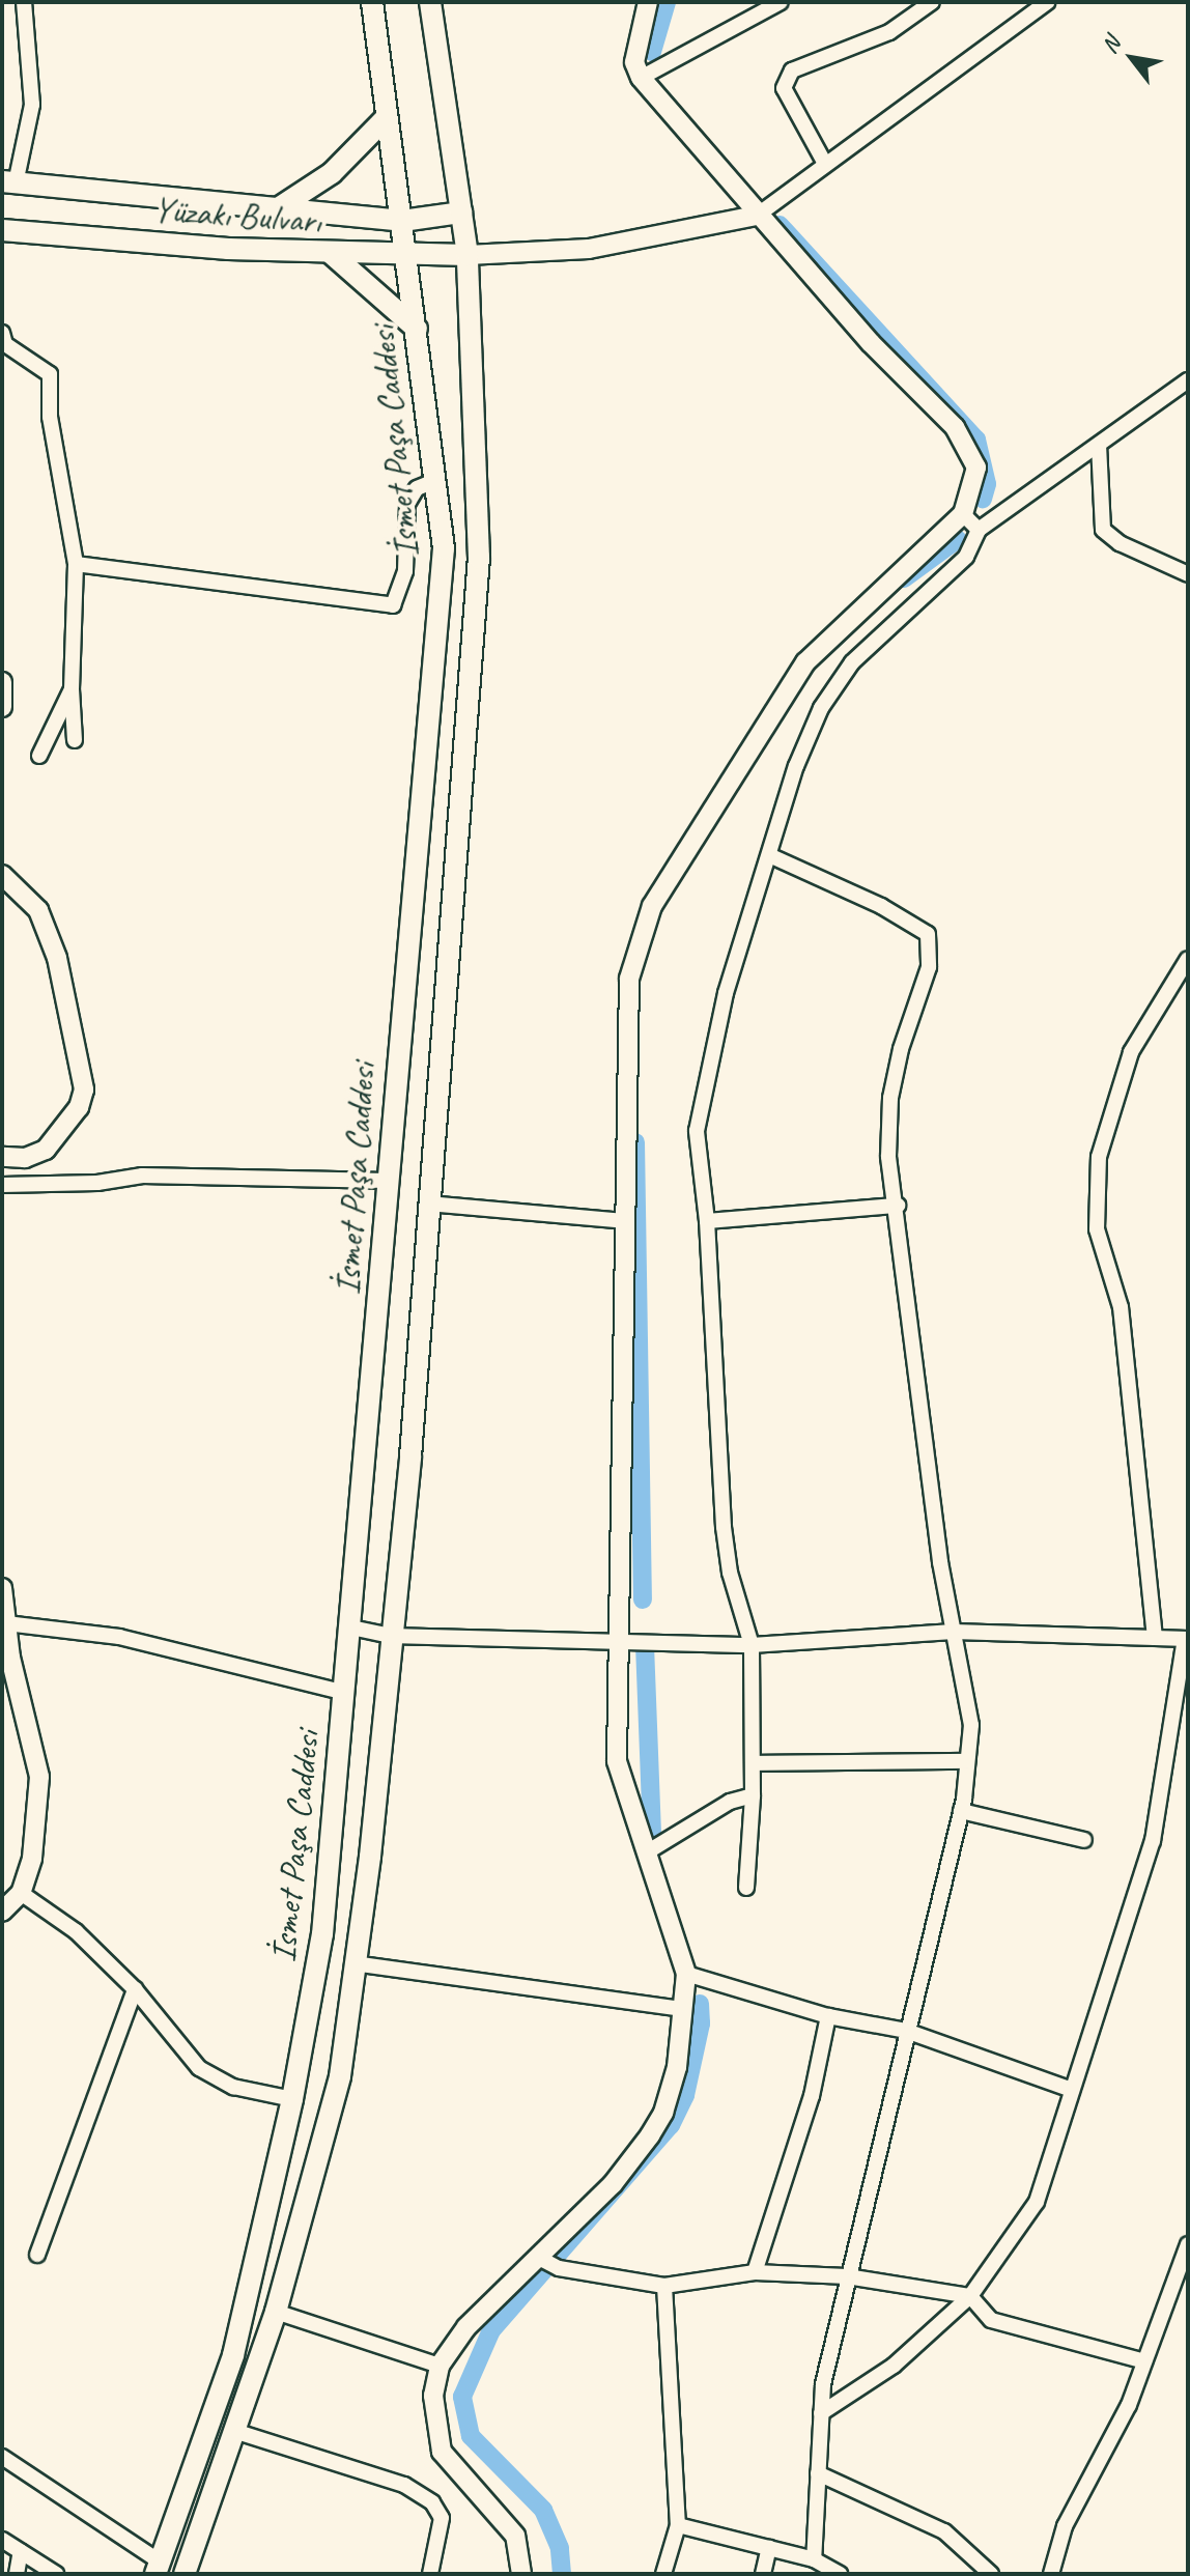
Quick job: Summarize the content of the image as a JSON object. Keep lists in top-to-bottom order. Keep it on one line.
{"streets":{"main road":["Yüzakı Bulvarı","İsmet Paşa Caddesi"]},"crossings":[["Yüzakı Bulvarı","İsmet Paşa Caddesi"]],"north":"top left"}
